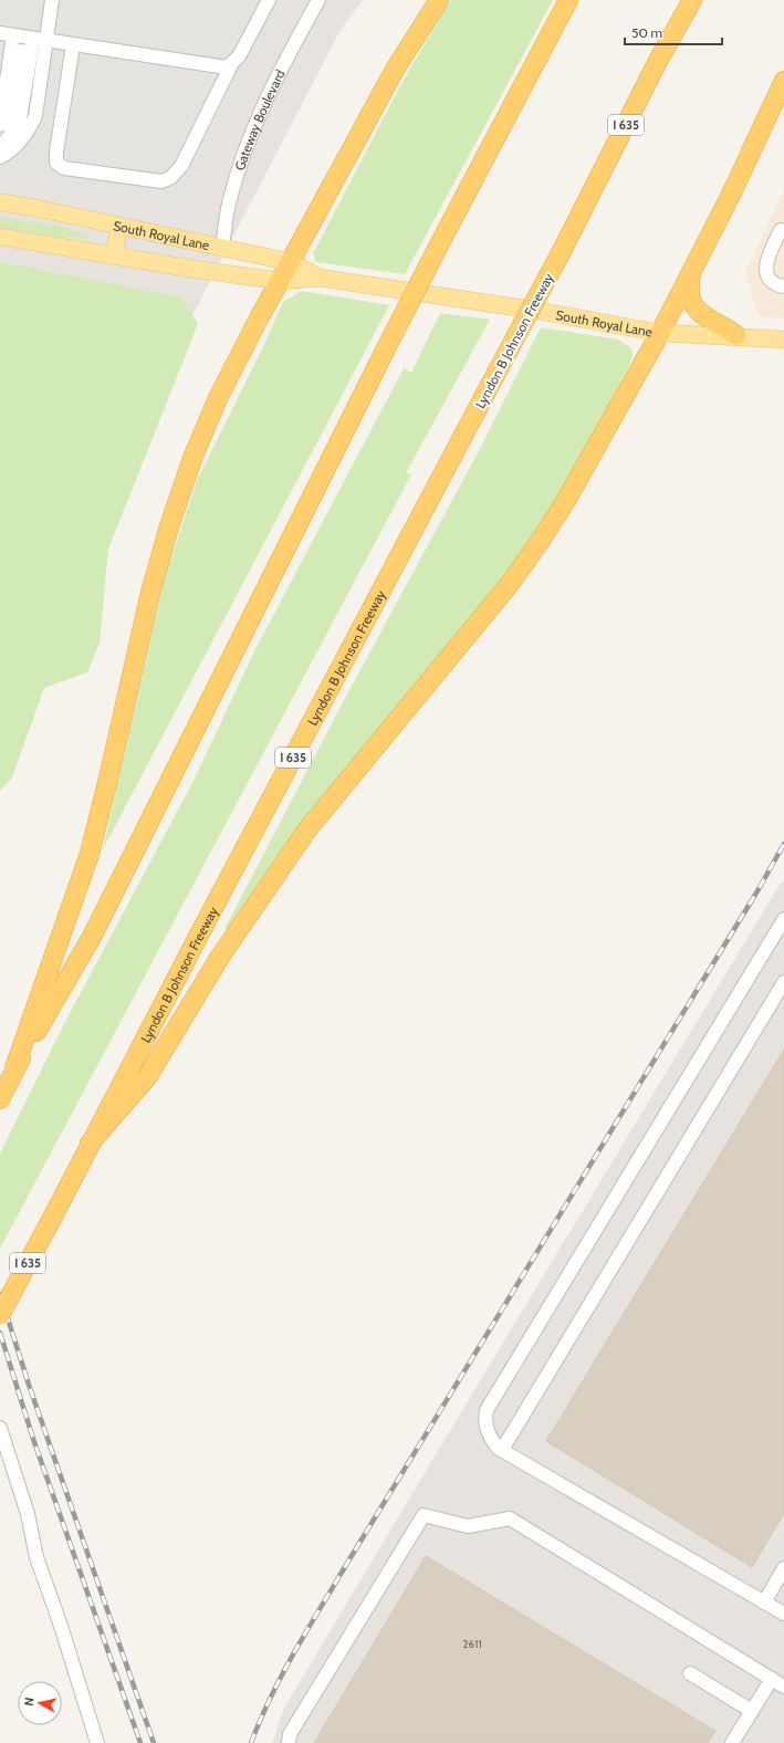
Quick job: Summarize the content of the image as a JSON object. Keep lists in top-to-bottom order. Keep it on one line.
{"streets":{"highway":["I 635","Lyndon B Johnson Freeway"],"main road":["South Royal Lane"],"street":["Gateway Boulevard"]},"crossings":[["Gateway Boulevard","South Royal Lane"]],"house_numbers":["2611"],"scale_bar":"50 m","north":"left"}
